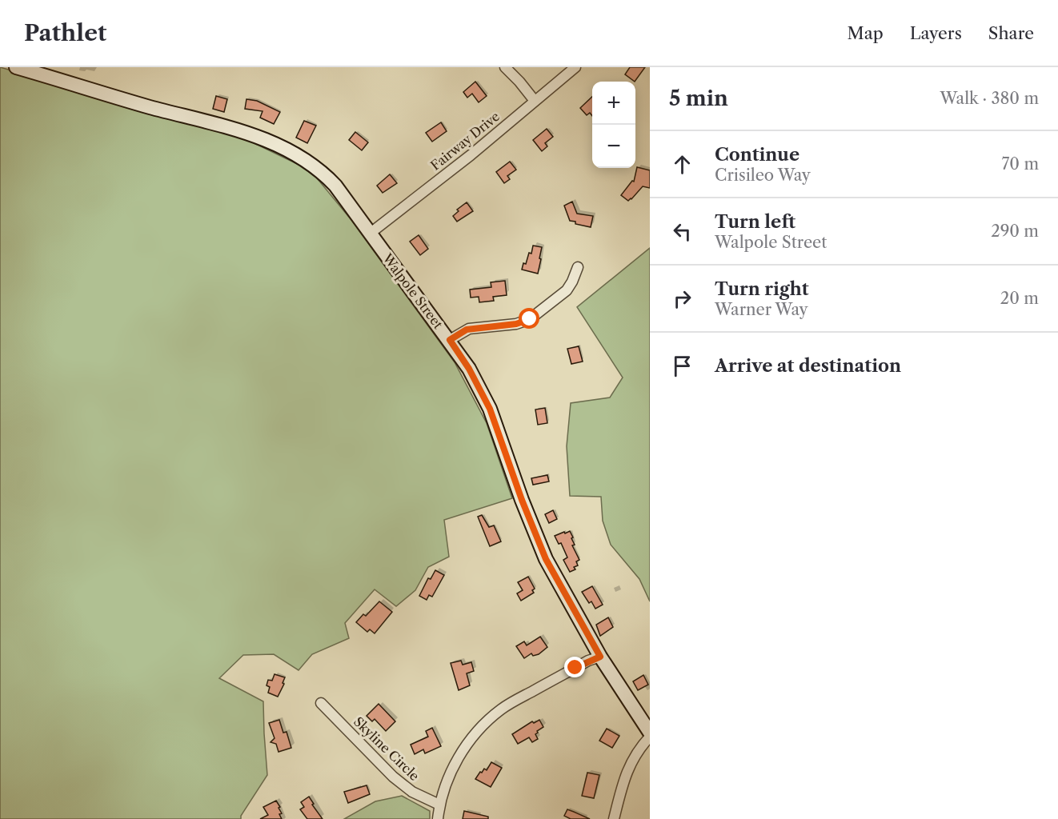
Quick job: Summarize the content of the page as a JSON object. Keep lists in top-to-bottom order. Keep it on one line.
{"streets":{"main road":["Walpole Street"],"street":["Fairway Drive","Skyline Circle"]},"crossings":[["Fairway Drive","Walpole Street"]],"page":{"header":"Pathlet","nav":["Map","Layers","Share"],"heading":["5 min","Walk · 380 m"],"map_buttons":["+","−"],"list":[["Continue","Crisileo Way","70 m"],["Turn left","Walpole Street","290 m"],["Turn right","Warner Way","20 m"],"Arrive at destination"]}}
